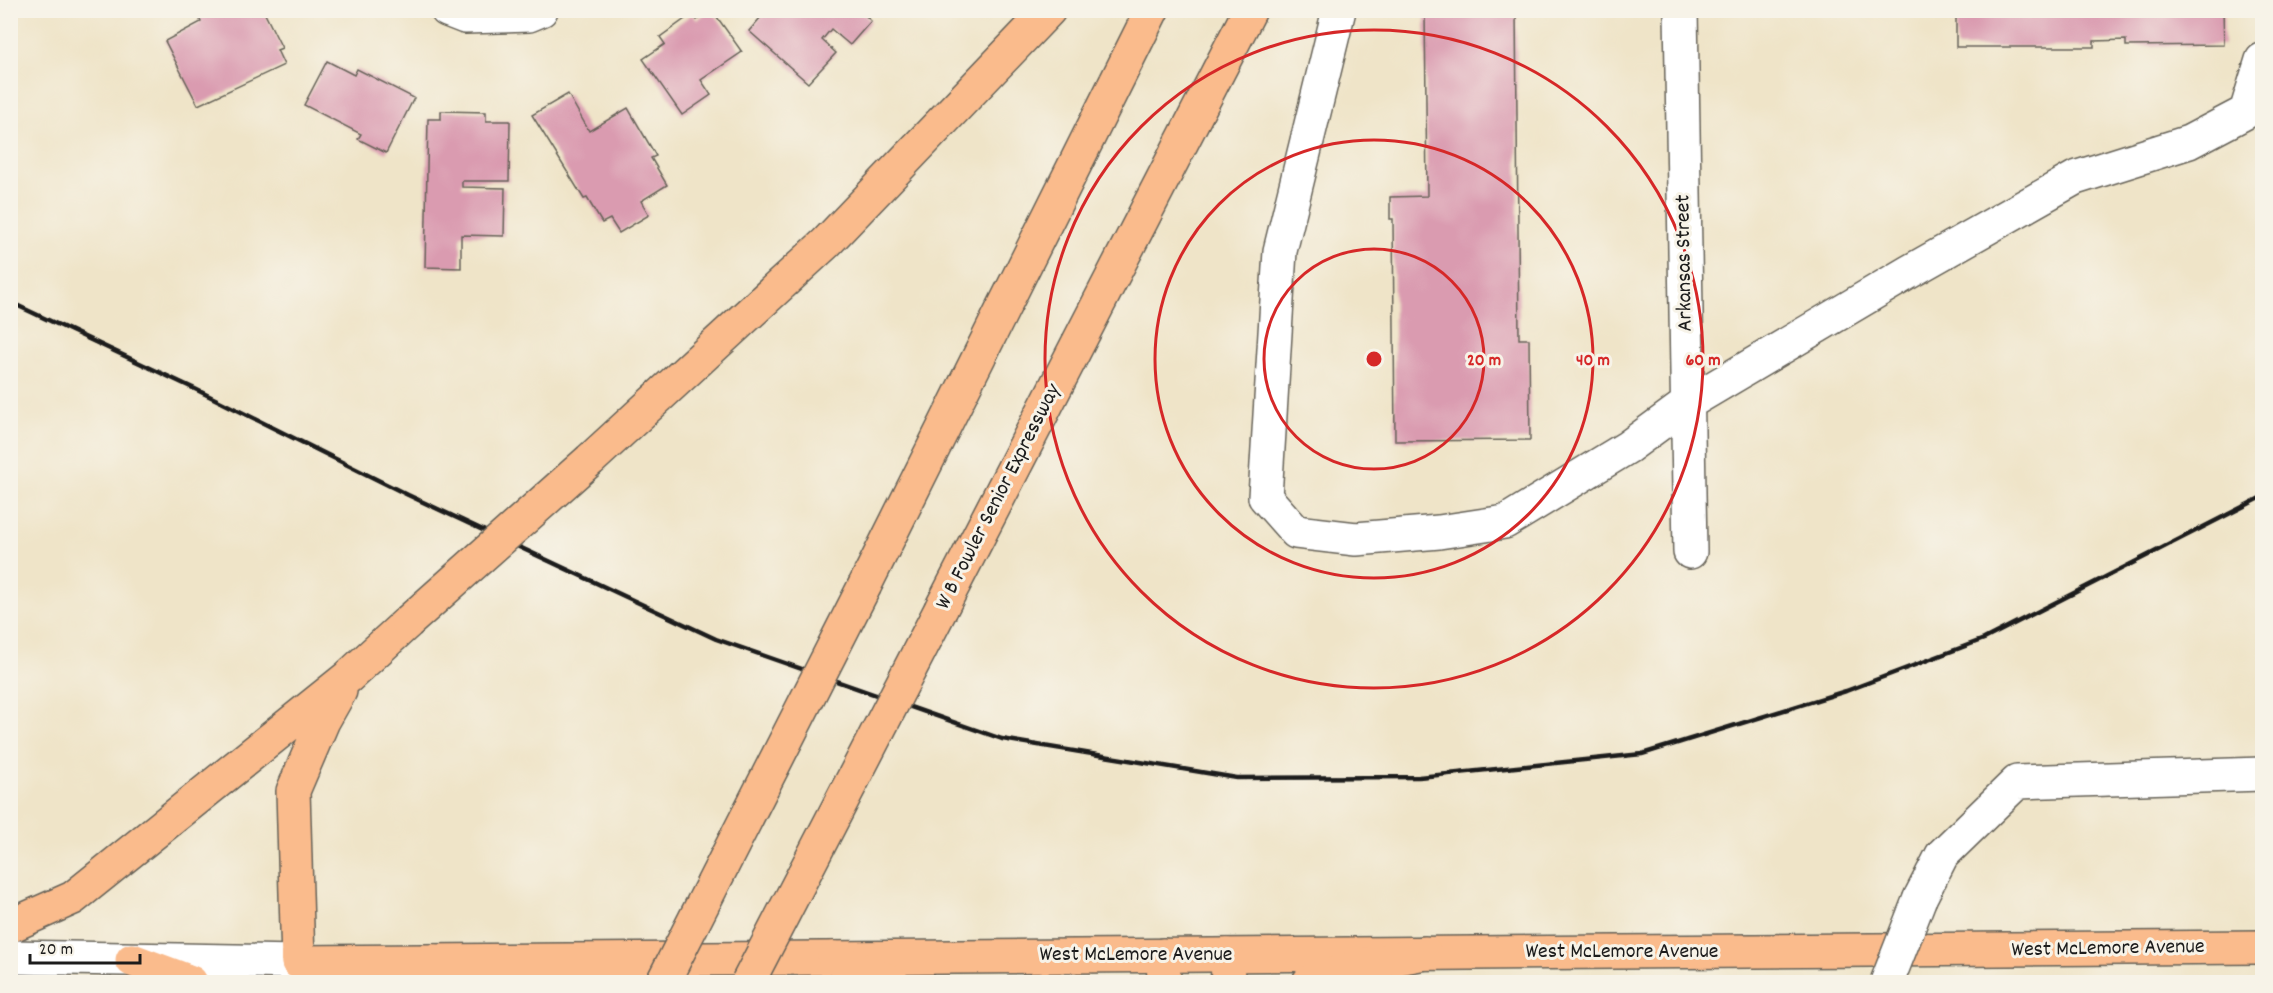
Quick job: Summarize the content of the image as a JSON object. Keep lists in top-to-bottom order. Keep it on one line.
{"streets":{"main road":["W B Fowler Senior Expressway","West McLemore Avenue"],"street":["Arkansas Street"]},"scale_bar":"20 m","rings":["20 m","40 m","60 m"]}
